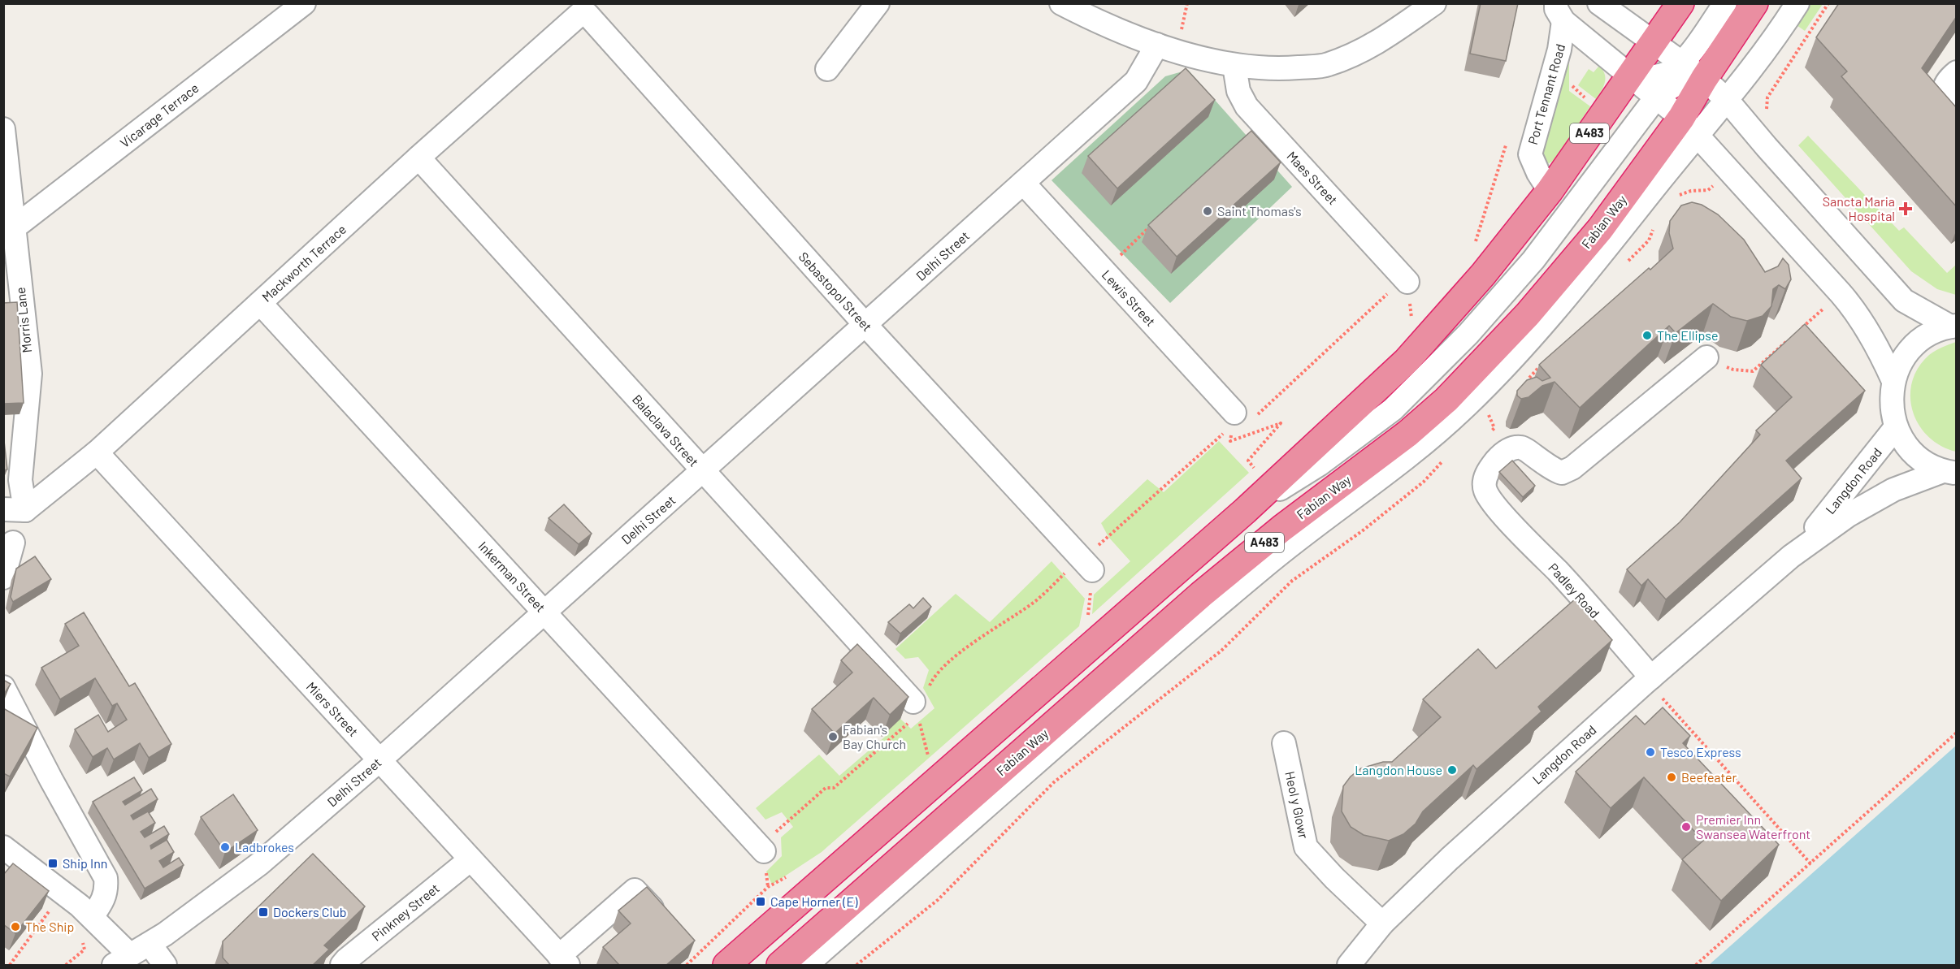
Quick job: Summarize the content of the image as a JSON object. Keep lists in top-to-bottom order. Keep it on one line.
{"streets":{"highway":["A483","Fabian Way"],"street":["Port Tennant Road","Vicarage Terrace","Maes Street","Delhi Street","Mackworth Terrace","Sebastopol Street","Lewis Street","Morris Lane","Balaclava Street","Langdon Road","Inkerman Street","Padley Road","Miers Street","Heol y Glowr","Pinkney Street"]},"crossings":[["Port Tennant Road","A483"],["Port Tennant Road","Fabian Way"],["Vicarage Terrace","Morris Lane"],["Delhi Street","Sebastopol Street"],["Delhi Street","Lewis Street"],["Delhi Street","Balaclava Street"],["Delhi Street","Inkerman Street"],["Delhi Street","Miers Street"],["Mackworth Terrace","Sebastopol Street"],["Mackworth Terrace","Morris Lane"],["Mackworth Terrace","Balaclava Street"],["Mackworth Terrace","Inkerman Street"],["Mackworth Terrace","Miers Street"],["Langdon Road","Padley Road"],["Langdon Road","Heol y Glowr"],["Miers Street","Pinkney Street"]],"places":{"health":["Sancta Maria Hospital"],"other":["Saint Thomas's","The Ellipse","Fabian's Bay Church","Tesco Express","Langdon House","Beefeater","Premier Inn Swansea Waterfront","Ladbrokes","The Ship"],"transit":["Ship Inn","Cape Horner (E)","Dockers Club"]}}
